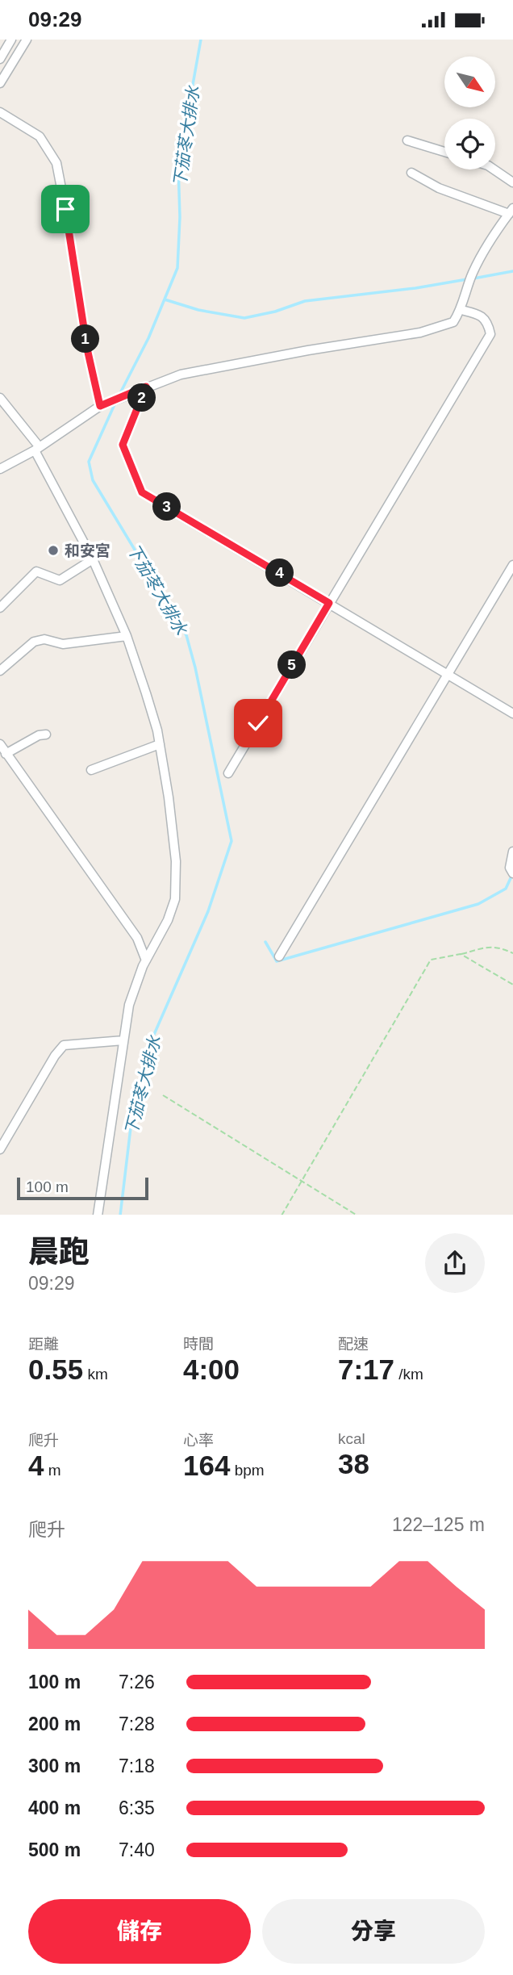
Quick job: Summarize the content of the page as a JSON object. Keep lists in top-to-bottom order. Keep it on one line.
{"water":["下茄苳大排水"],"places":["和安宮"],"scale_bar":"100 m","north":"bottom right","page":{"status":"09:29","pins":["1","2","3","4","5"],"scale":"100 m","heading":["晨跑","09:29"],"stats":[["距離","0.55 km"],["時間","4:00"],["配速","7:17 /km"],["爬升","4 m"],["心率","164 bpm"],["kcal","38"]],"chart":["爬升","122–125 m"],"list":[{"name":"100 m","note":"7:26"},{"name":"200 m","note":"7:28"},{"name":"300 m","note":"7:18"},{"name":"400 m","note":"6:35"},{"name":"500 m","note":"7:40"}],"buttons":["儲存","分享"]}}
